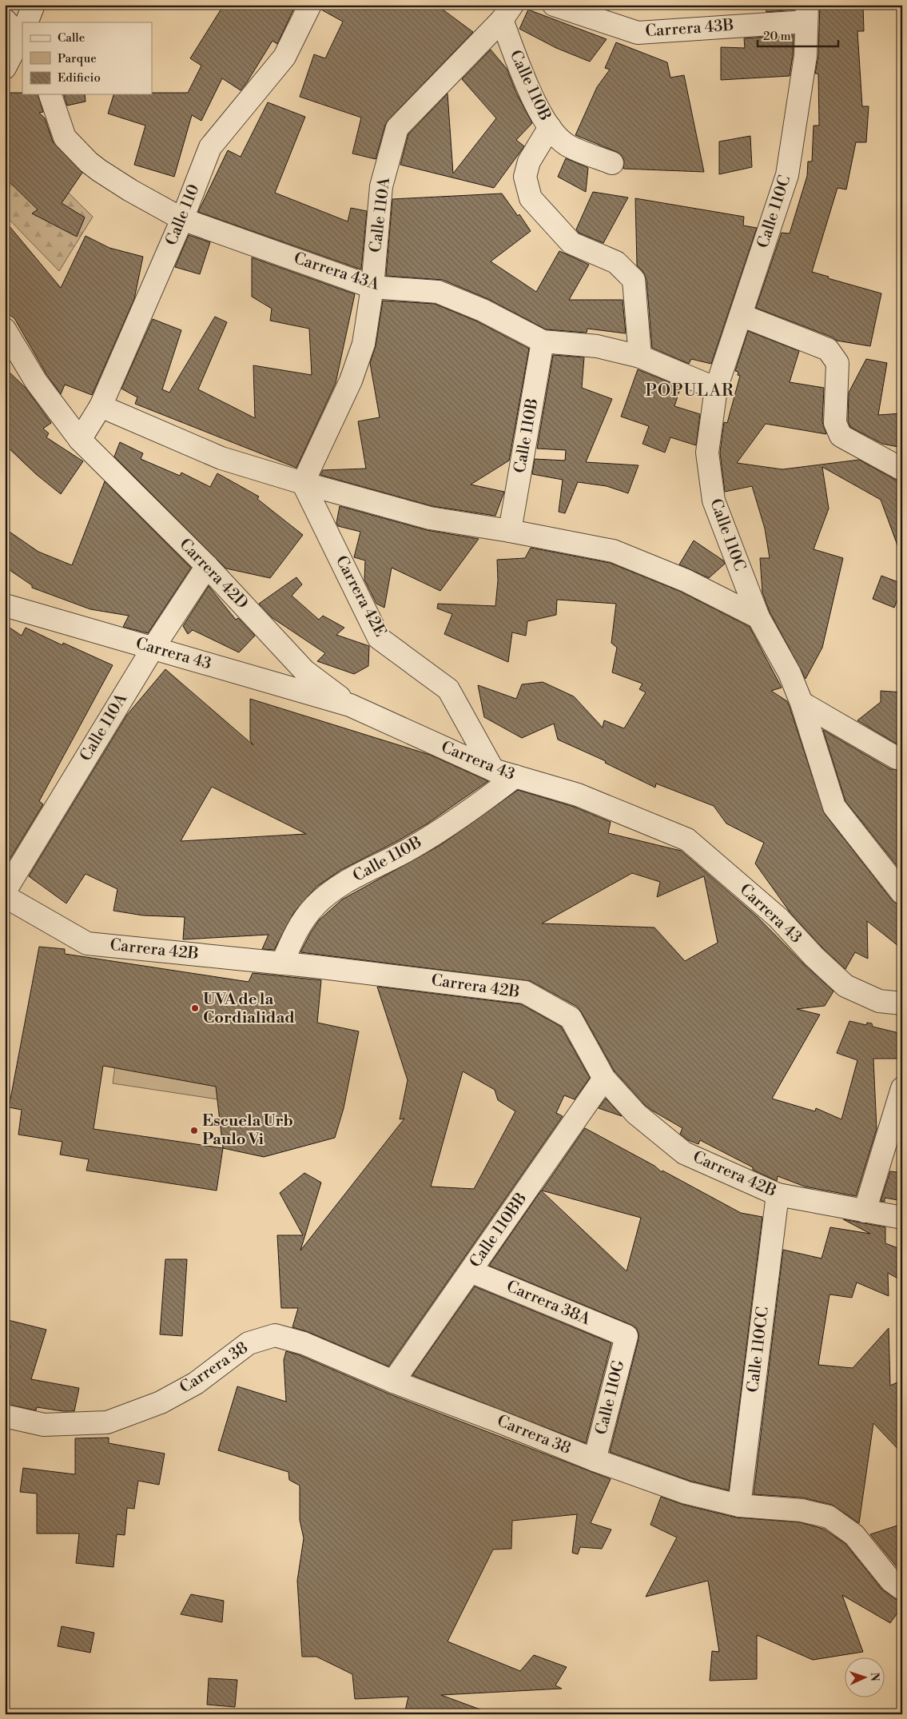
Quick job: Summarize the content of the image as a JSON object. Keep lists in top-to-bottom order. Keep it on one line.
{"streets":{"street":["Carrera 43B","Calle 110B","Calle 110C","Calle 110","Calle 110A","Carrera 43A","Carrera 42D","Carrera 42E","Carrera 43","Carrera 42B","Calle 110BB","Carrera 38A","Calle 110CC","Carrera 38","Calle 110G"]},"crossings":[["Carrera 43B","Calle 110C"],["Calle 110B","Calle 110A"],["Calle 110B","Carrera 43A"],["Calle 110B","Carrera 43"],["Calle 110B","Carrera 42B"],["Calle 110C","Carrera 43A"],["Calle 110","Carrera 43A"],["Calle 110","Carrera 42D"],["Calle 110A","Carrera 43A"],["Calle 110A","Carrera 42D"],["Calle 110A","Carrera 42E"],["Calle 110A","Carrera 43"],["Carrera 42D","Carrera 43"],["Carrera 42E","Carrera 43"],["Carrera 42B","Calle 110BB"],["Carrera 42B","Calle 110CC"],["Calle 110BB","Carrera 38A"],["Calle 110BB","Carrera 38"],["Carrera 38A","Calle 110G"],["Calle 110CC","Carrera 38"],["Carrera 38","Calle 110G"]],"districts":["POPULAR"],"places":["UVA de la Cordialidad","Escuela Urb Paulo Vi"],"legend":["Calle","Parque","Edificio"],"scale_bar":"20 m","north":"right"}
